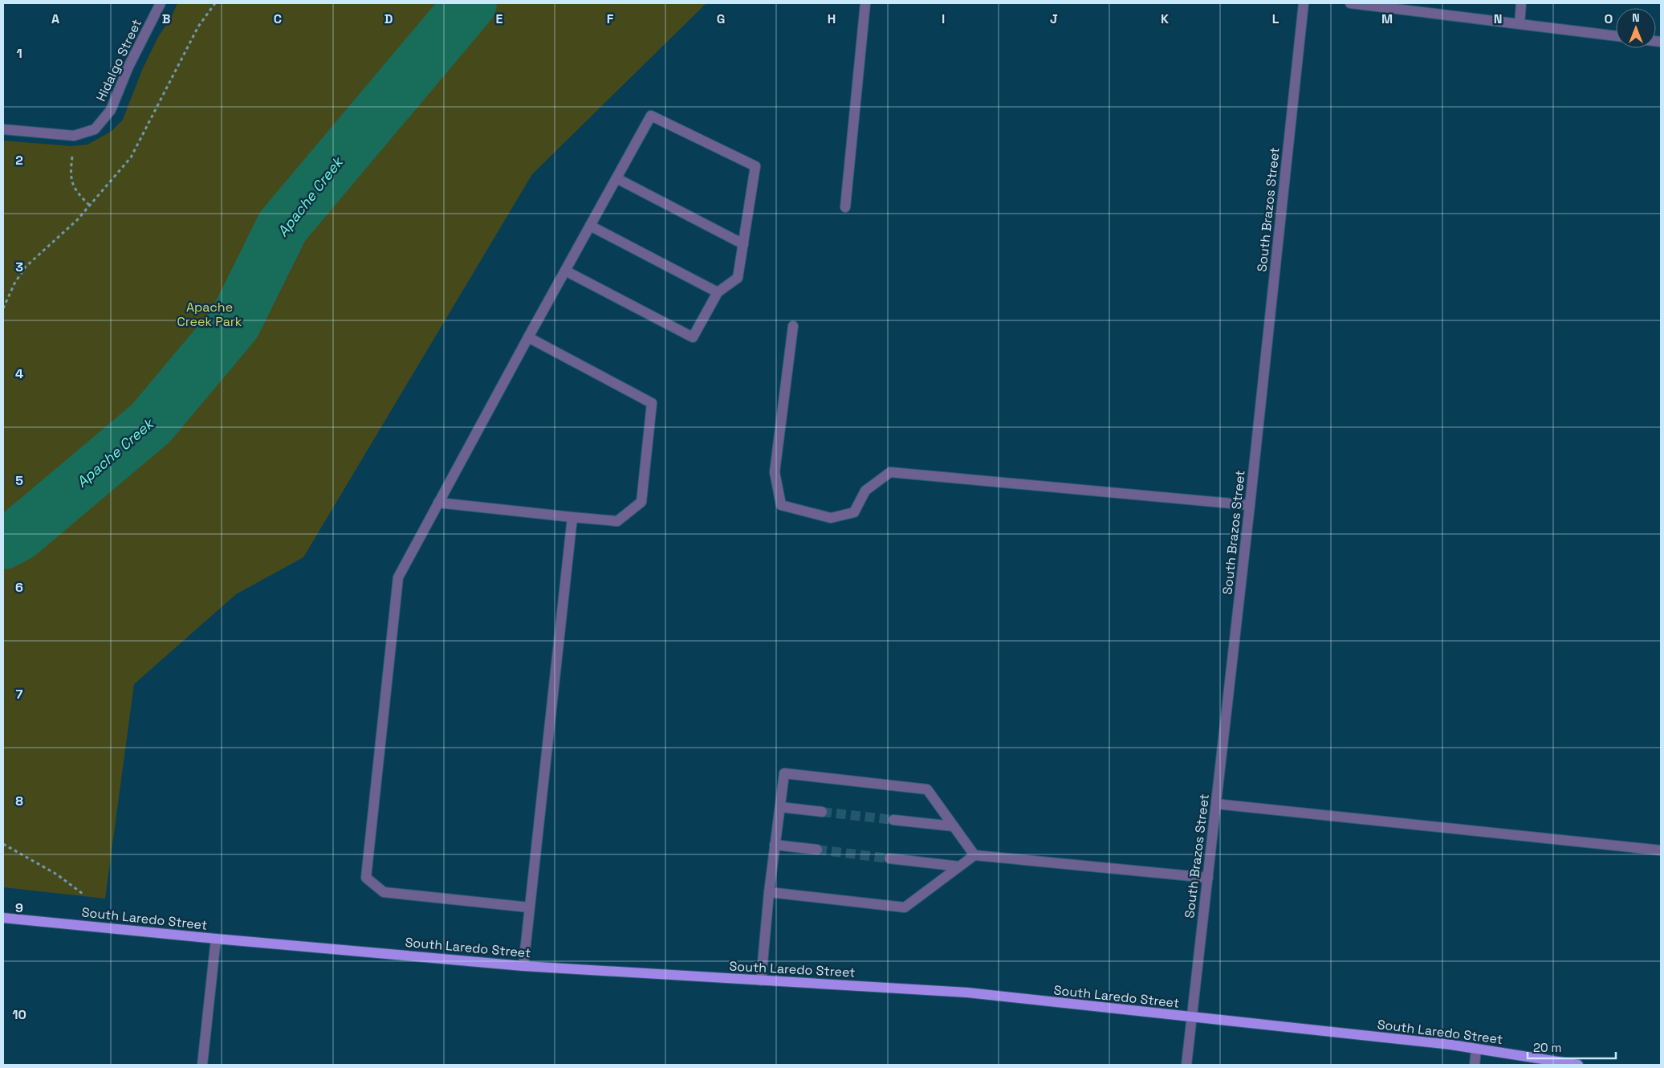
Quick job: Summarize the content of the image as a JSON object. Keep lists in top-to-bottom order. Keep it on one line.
{"streets":{"main road":["South Laredo Street"],"street":["Hidalgo Street","South Brazos Street"]},"crossings":[["South Brazos Street","South Laredo Street"]],"water":["Apache Creek"],"parks":["Apache Creek Park"],"scale_bar":"20 m","north":"top","grid":{"columns":["A","B","C","D","E","F","G","H","I","J","K","L","M","N","O"],"rows":["1","2","3","4","5","6","7","8","9","10"]}}
